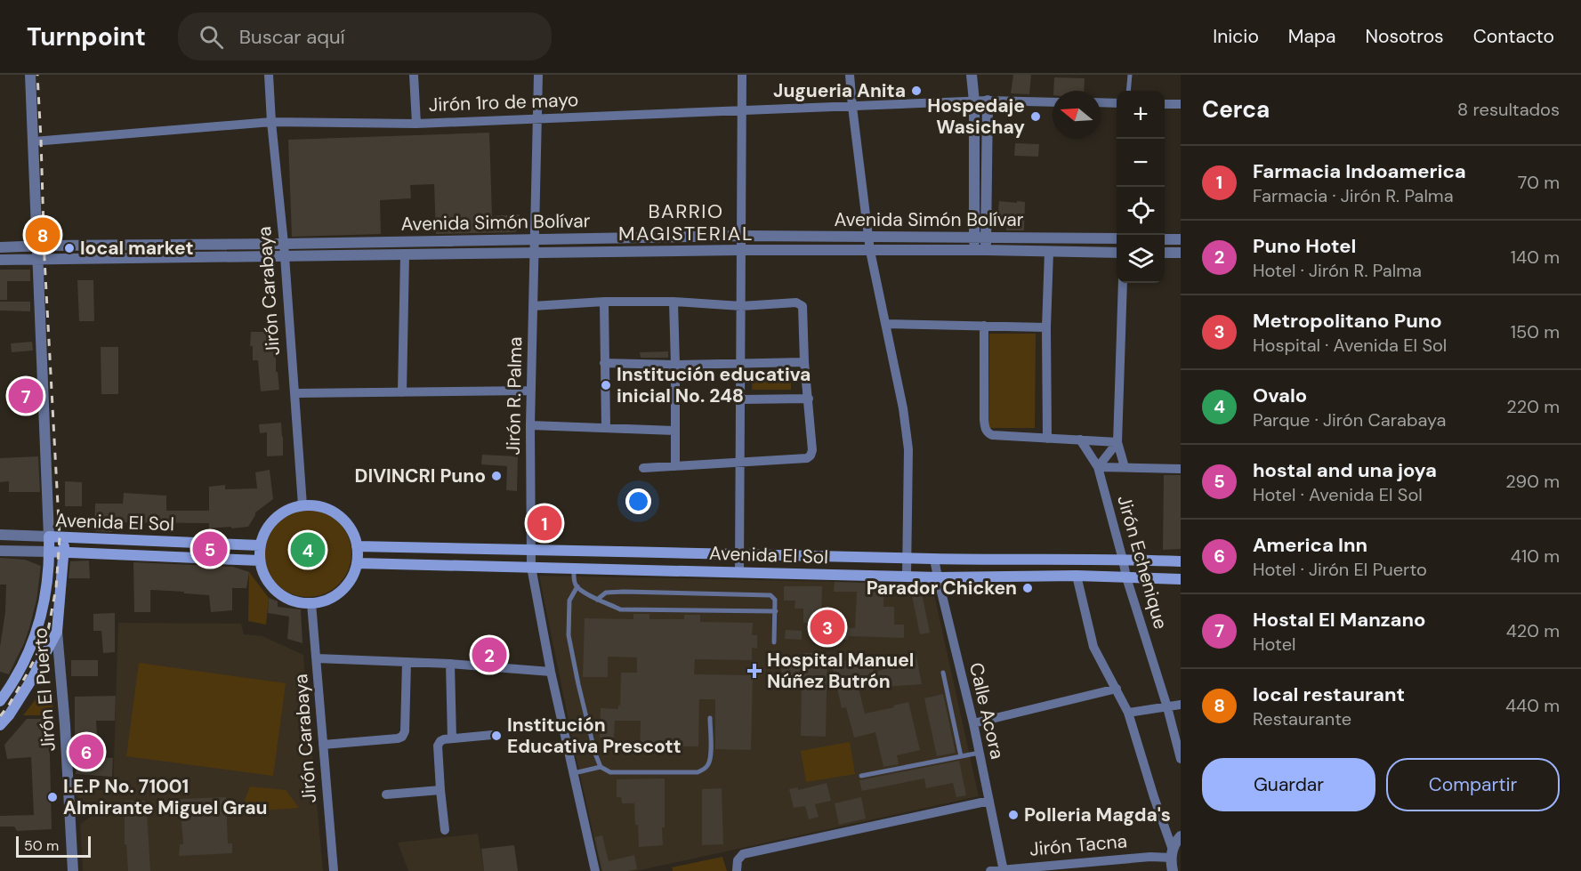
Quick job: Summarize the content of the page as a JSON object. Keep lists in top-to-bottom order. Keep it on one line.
{"streets":{"main road":["Avenida El Sol","Jirón El Puerto"],"street":["Jirón 1ro de mayo","Avenida Simón Bolívar","Jirón Carabaya","Jirón R. Palma","Jirón Echenique","Calle Acora","Jirón Tacna"]},"crossings":[["Jirón 1ro de mayo","Jirón Carabaya"],["Jirón 1ro de mayo","Jirón R. Palma"],["Avenida Simón Bolívar","Jirón Carabaya"],["Avenida Simón Bolívar","Jirón R. Palma"],["Jirón Carabaya","Avenida El Sol"],["Jirón R. Palma","Avenida El Sol"],["Avenida El Sol","Jirón Echenique"],["Avenida El Sol","Jirón El Puerto"],["Avenida El Sol","Calle Acora"],["Calle Acora","Jirón Tacna"]],"districts":["BARRIO MAGISTERIAL"],"places":{"other":["Jugueria Anita","Hospedaje Wasichay","local market","Institución educativa inicial No. 248","DIVINCRI Puno","Parador Chicken","Institución Educativa Prescott","I.E.P No. 71001 Almirante Miguel Grau","Polleria Magda's"],"health":["Hospital Manuel Núñez Butrón"]},"scale_bar":"50 m","north":"left","page":{"header":"Turnpoint","search":"Buscar aquí","nav":["Inicio","Mapa","Nosotros","Contacto"],"heading":["Cerca","8 resultados"],"map_buttons":["+","−"],"list":[{"mark":"1","name":"Farmacia Indoamerica","note":"Farmacia · Jirón R. Palma","value":"70 m"},{"mark":"2","name":"Puno Hotel","note":"Hotel · Jirón R. Palma","value":"140 m"},{"mark":"3","name":"Metropolitano Puno","note":"Hospital · Avenida El Sol","value":"150 m"},{"mark":"4","name":"Ovalo","note":"Parque · Jirón Carabaya","value":"220 m"},{"mark":"5","name":"hostal and una joya","note":"Hotel · Avenida El Sol","value":"290 m"},{"mark":"6","name":"America Inn","note":"Hotel · Jirón El Puerto","value":"410 m"},{"mark":"7","name":"Hostal El Manzano","note":"Hotel","value":"420 m"},{"mark":"8","name":"local restaurant","note":"Restaurante","value":"440 m"}],"pins":["8","7","1","5","4","3","2","6"],"buttons":["Guardar","Compartir"],"scale":"50 m"}}
